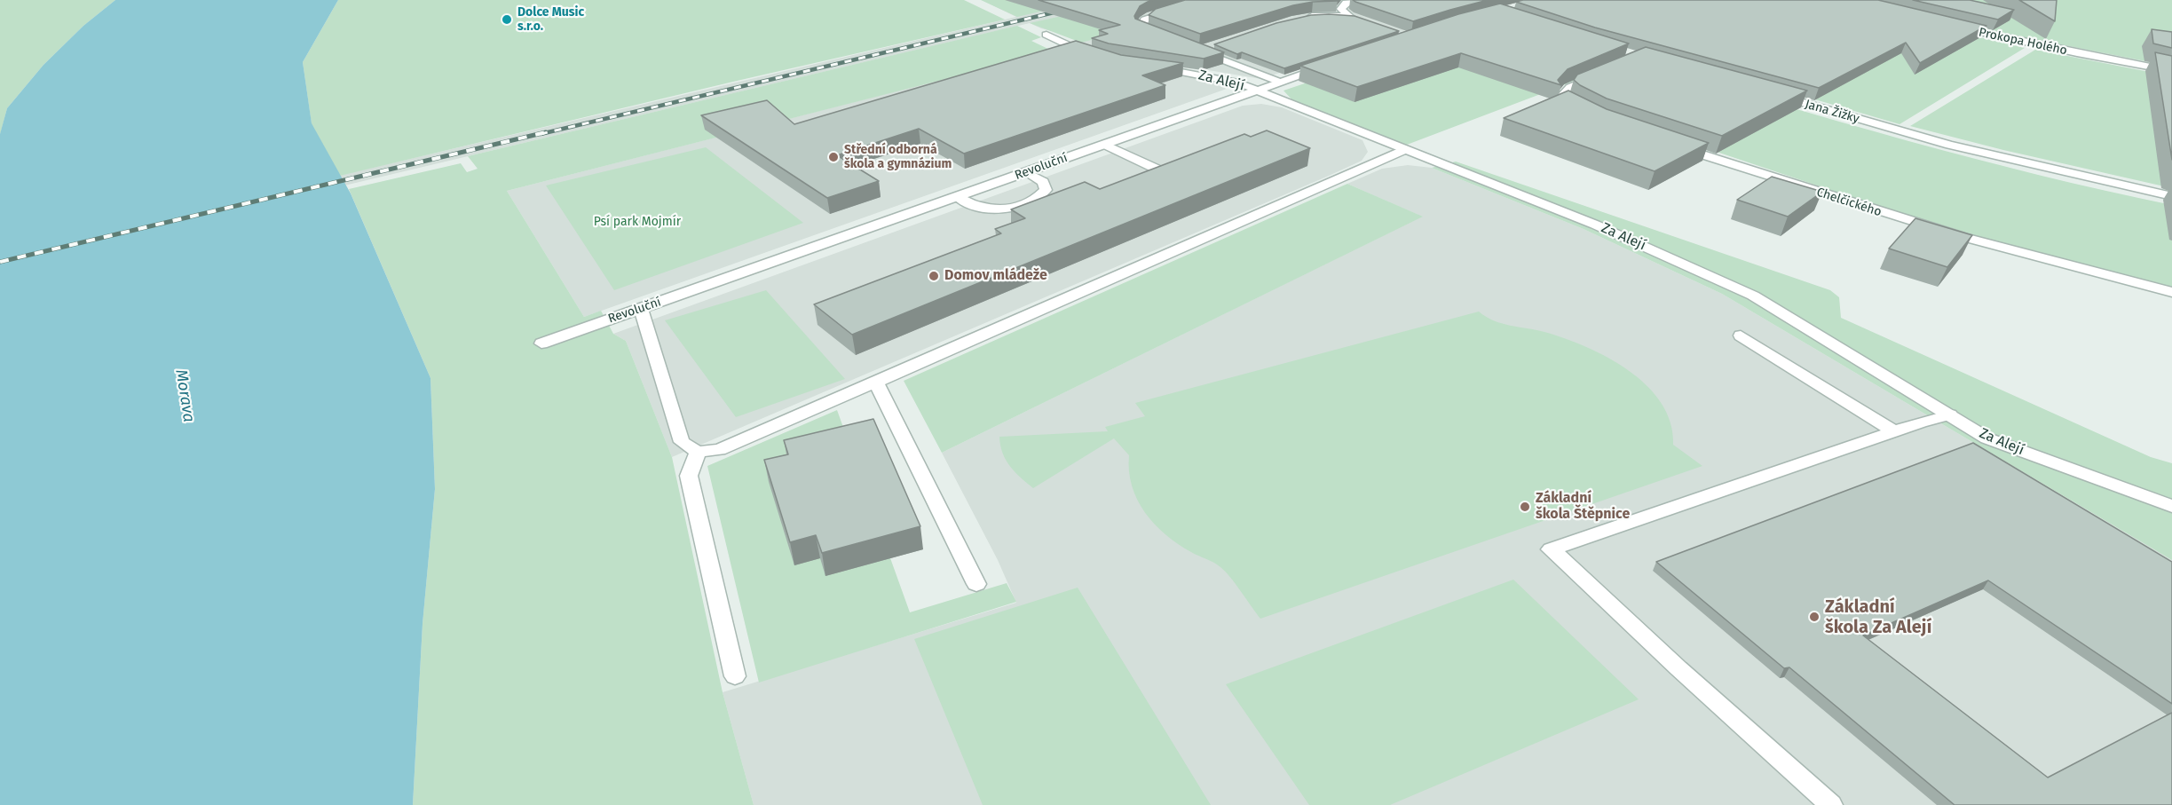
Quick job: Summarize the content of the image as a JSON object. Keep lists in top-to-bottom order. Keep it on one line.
{"streets":{"street":["Prokopa Holého","Za Alejí","Jana Žižky","Revoluční","Chelčického"]},"crossings":[["Za Alejí","Revoluční"]],"water":["Morava"],"parks":["Psí park Mojmír"],"places":["Dolce Music s.r.o.","Střední odborná škola a gymnázium","Domov mládeže","Základní škola Štěpnice","Základní škola Za Alejí"]}
